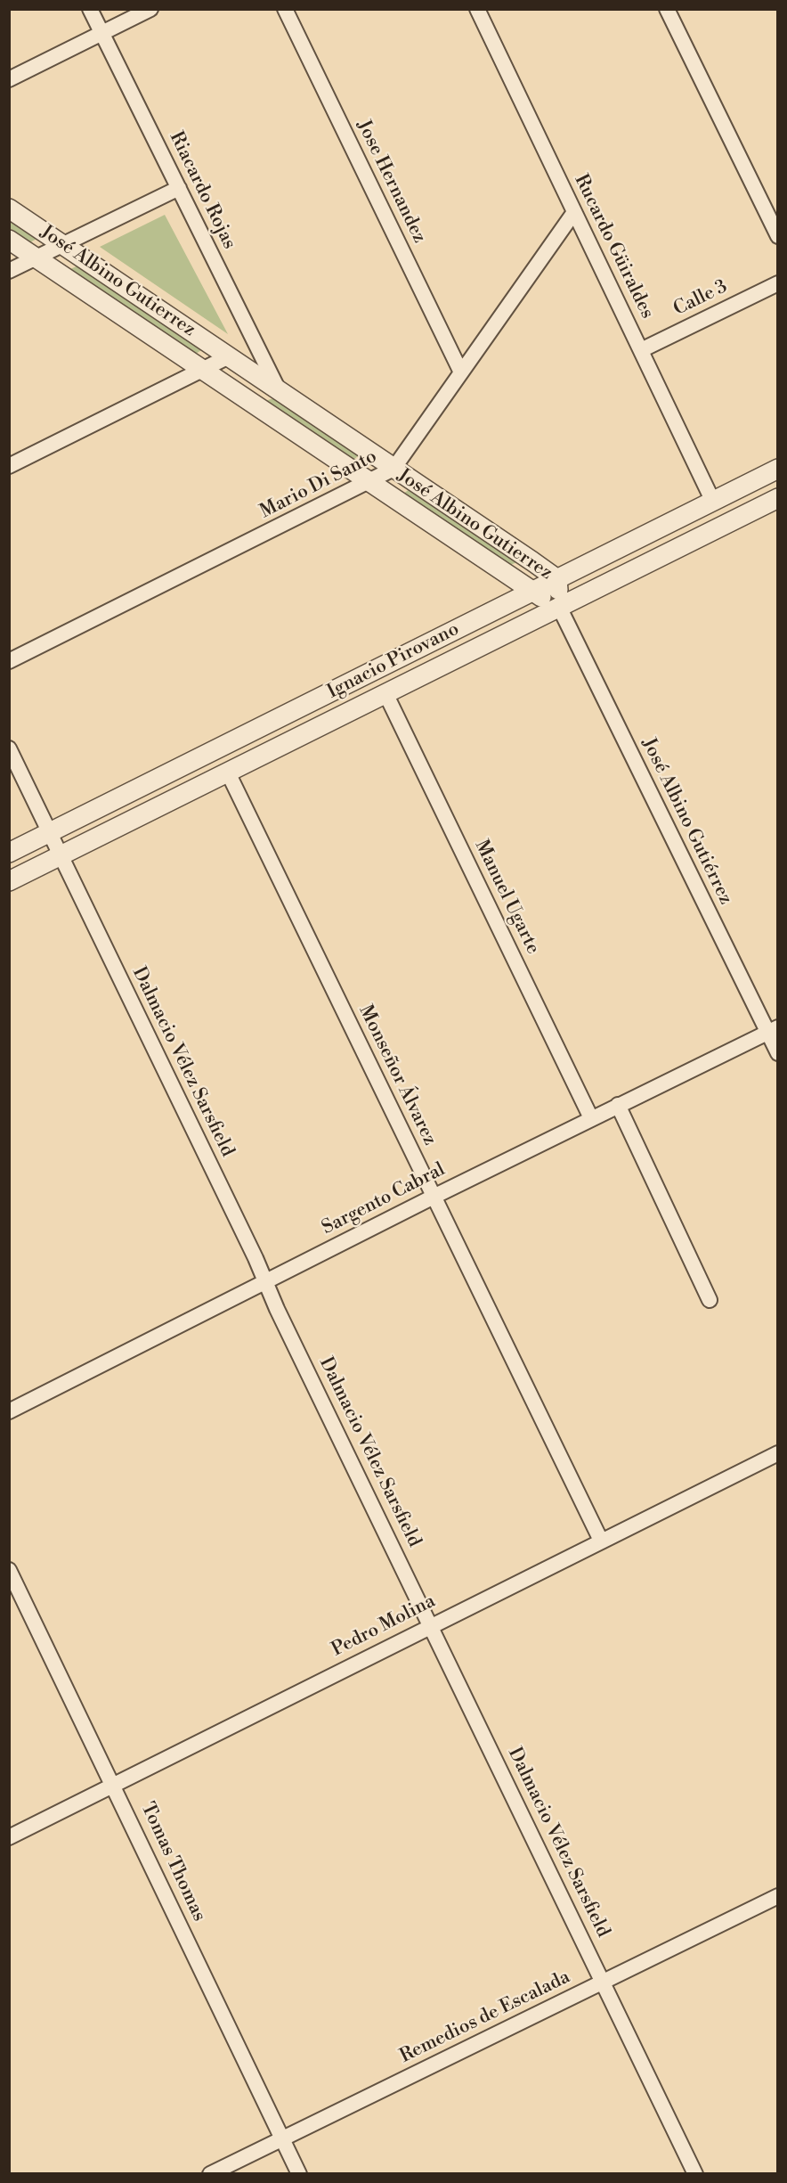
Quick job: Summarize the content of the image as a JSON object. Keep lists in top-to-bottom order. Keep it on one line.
{"streets":{"street":["Jose Hernandez","Riacardo Rojas","Rucardo Güiraldes","José Albino Gutierrez","Calle 3","Mario Di Santo","Ignacio Pirovano","José Albino Gutiérrez","Manuel Ugarte","Dalmacio Vélez Sarsfield","Monseñor Álvarez","Sargento Cabral","Pedro Molina","Tomas Thomas","Remedios de Escalada"]},"crossings":[["Jose Hernandez","Mario Di Santo"],["Riacardo Rojas","José Albino Gutierrez"],["Rucardo Güiraldes","Calle 3"],["Rucardo Güiraldes","Mario Di Santo"],["Rucardo Güiraldes","Ignacio Pirovano"],["José Albino Gutierrez","Mario Di Santo"],["José Albino Gutierrez","Ignacio Pirovano"],["José Albino Gutierrez","José Albino Gutiérrez"],["Ignacio Pirovano","José Albino Gutiérrez"],["Ignacio Pirovano","Manuel Ugarte"],["Ignacio Pirovano","Dalmacio Vélez Sarsfield"],["Ignacio Pirovano","Monseñor Álvarez"],["José Albino Gutiérrez","Sargento Cabral"],["Manuel Ugarte","Sargento Cabral"],["Dalmacio Vélez Sarsfield","Sargento Cabral"],["Dalmacio Vélez Sarsfield","Pedro Molina"],["Dalmacio Vélez Sarsfield","Remedios de Escalada"],["Monseñor Álvarez","Sargento Cabral"],["Monseñor Álvarez","Pedro Molina"],["Pedro Molina","Tomas Thomas"],["Tomas Thomas","Remedios de Escalada"]]}
